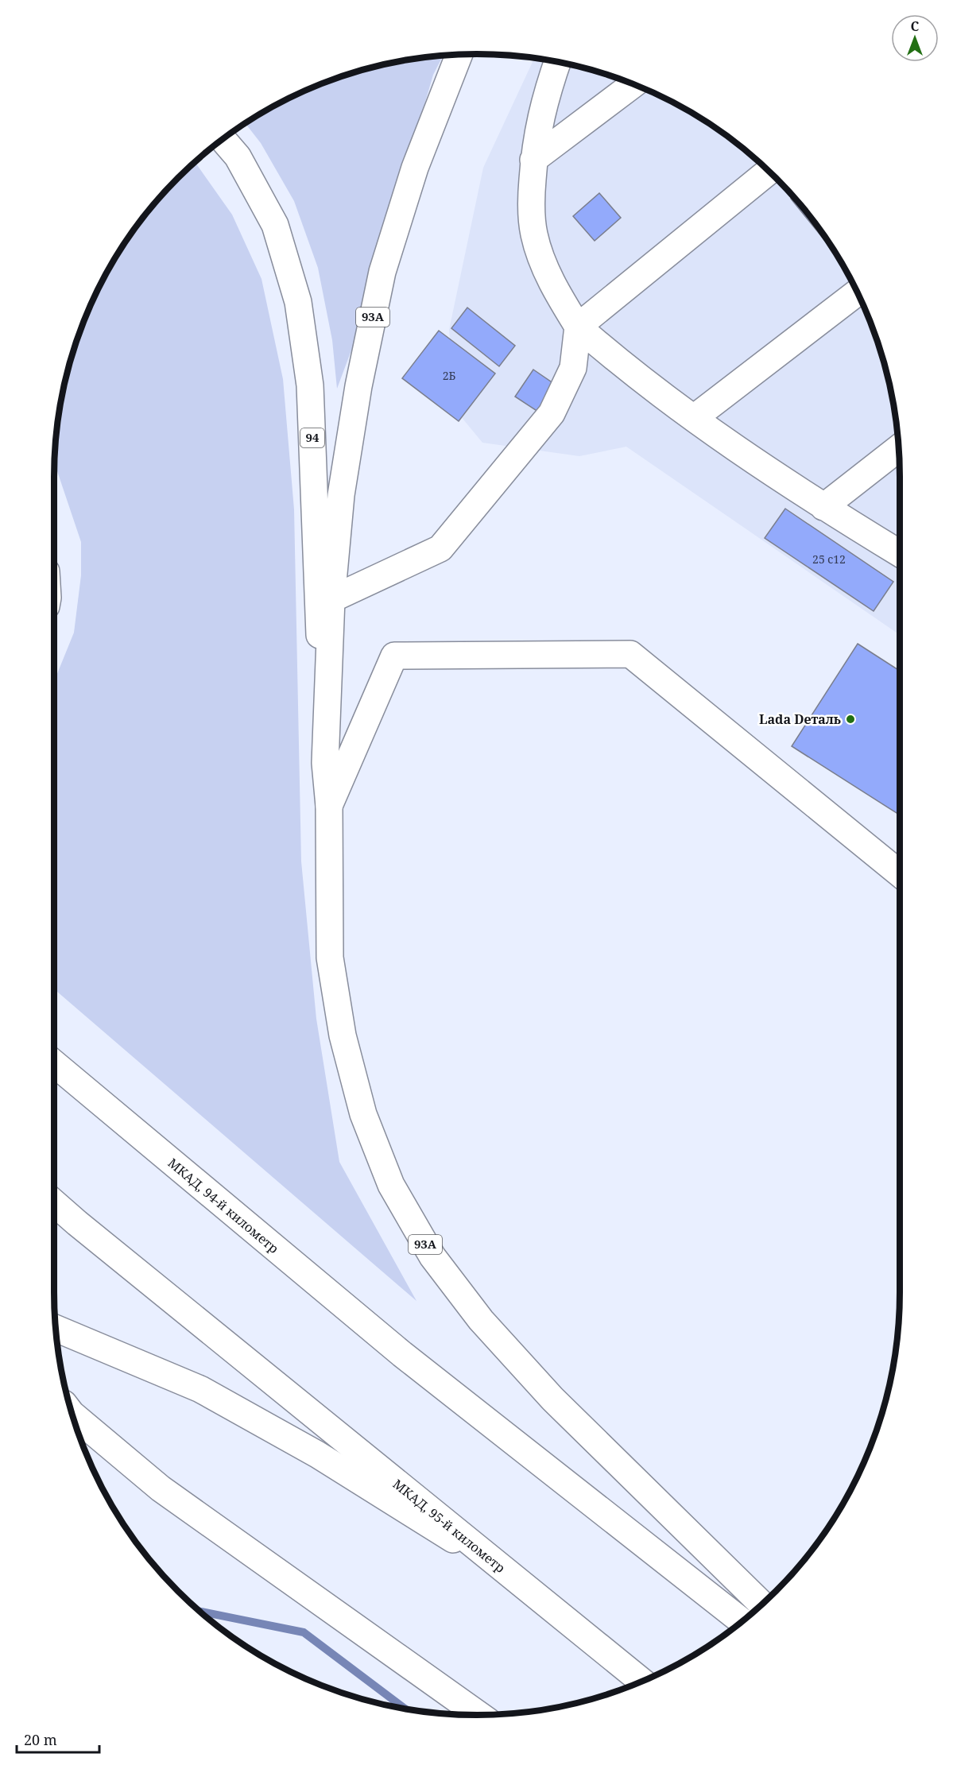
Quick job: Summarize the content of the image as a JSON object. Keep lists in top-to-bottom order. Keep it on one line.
{"streets":{"main road":["93A","94","МКАД, 94-й километр","МКАД, 95-й километр"]},"crossings":[["93A","94"]],"places":["Lada Dеталь"],"house_numbers":["2Б","25 с12"],"scale_bar":"20 m","north":"top"}
